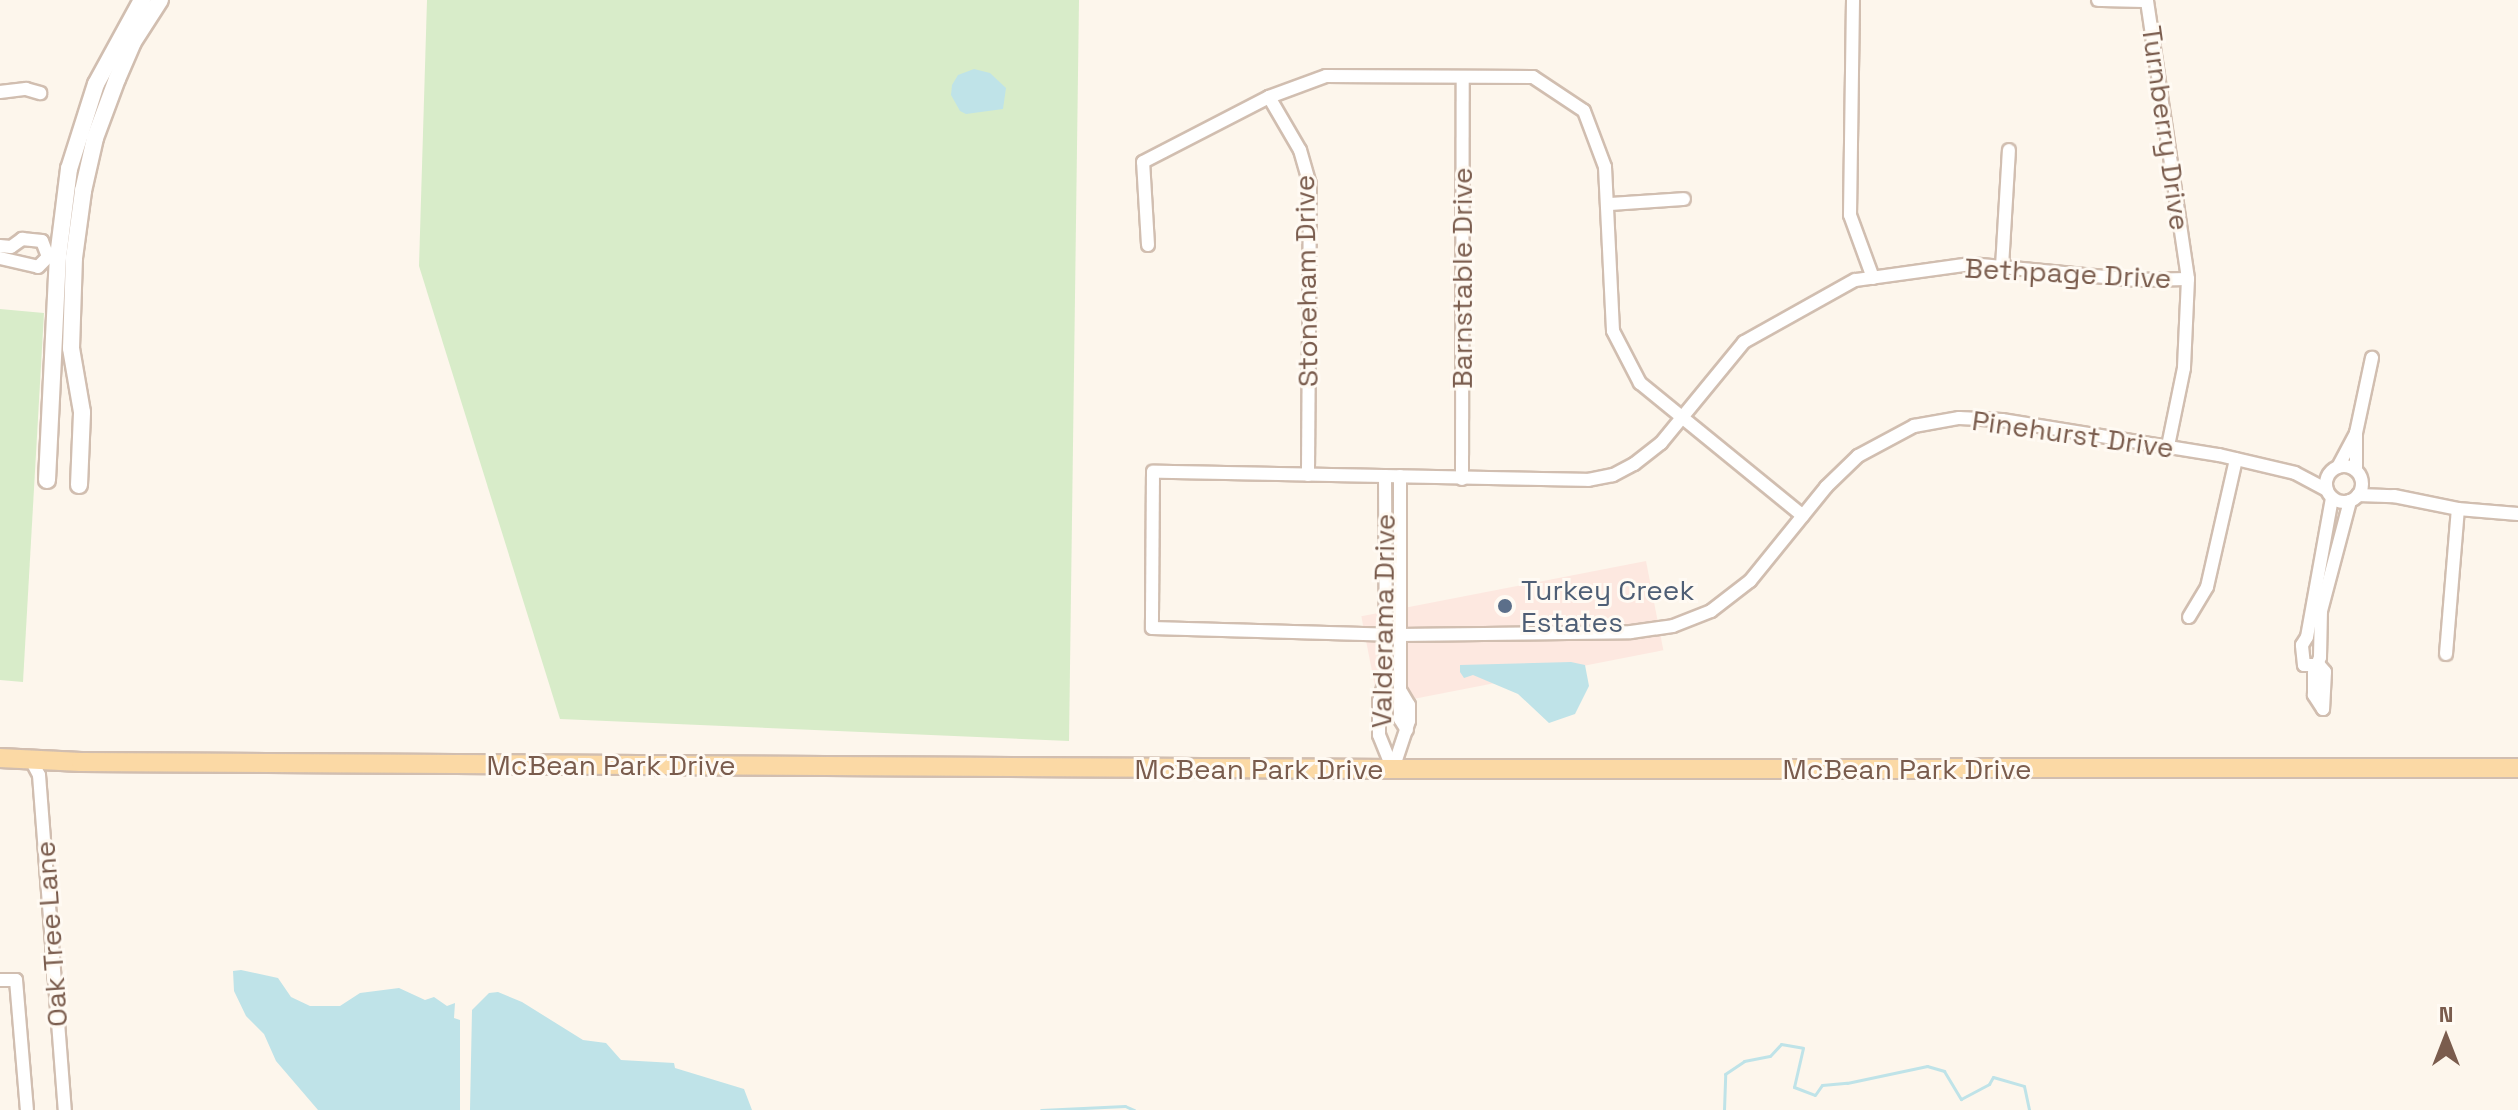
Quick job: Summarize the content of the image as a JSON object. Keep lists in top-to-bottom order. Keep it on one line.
{"streets":{"main road":["McBean Park Drive"],"street":["Turnberry Drive","Bethpage Drive","Barnstable Drive","Stoneham Drive","Pinehurst Drive","Valderama Drive","Oak Tree Lane"]},"crossings":[["Turnberry Drive","Bethpage Drive"],["Turnberry Drive","Pinehurst Drive"],["Bethpage Drive","Barnstable Drive"],["Bethpage Drive","Stoneham Drive"],["Bethpage Drive","Pinehurst Drive"],["Bethpage Drive","Valderama Drive"],["Stoneham Drive","Pinehurst Drive"],["Pinehurst Drive","Valderama Drive"],["Valderama Drive","McBean Park Drive"],["McBean Park Drive","Oak Tree Lane"]],"places":["Turkey Creek Estates"],"north":"top"}
